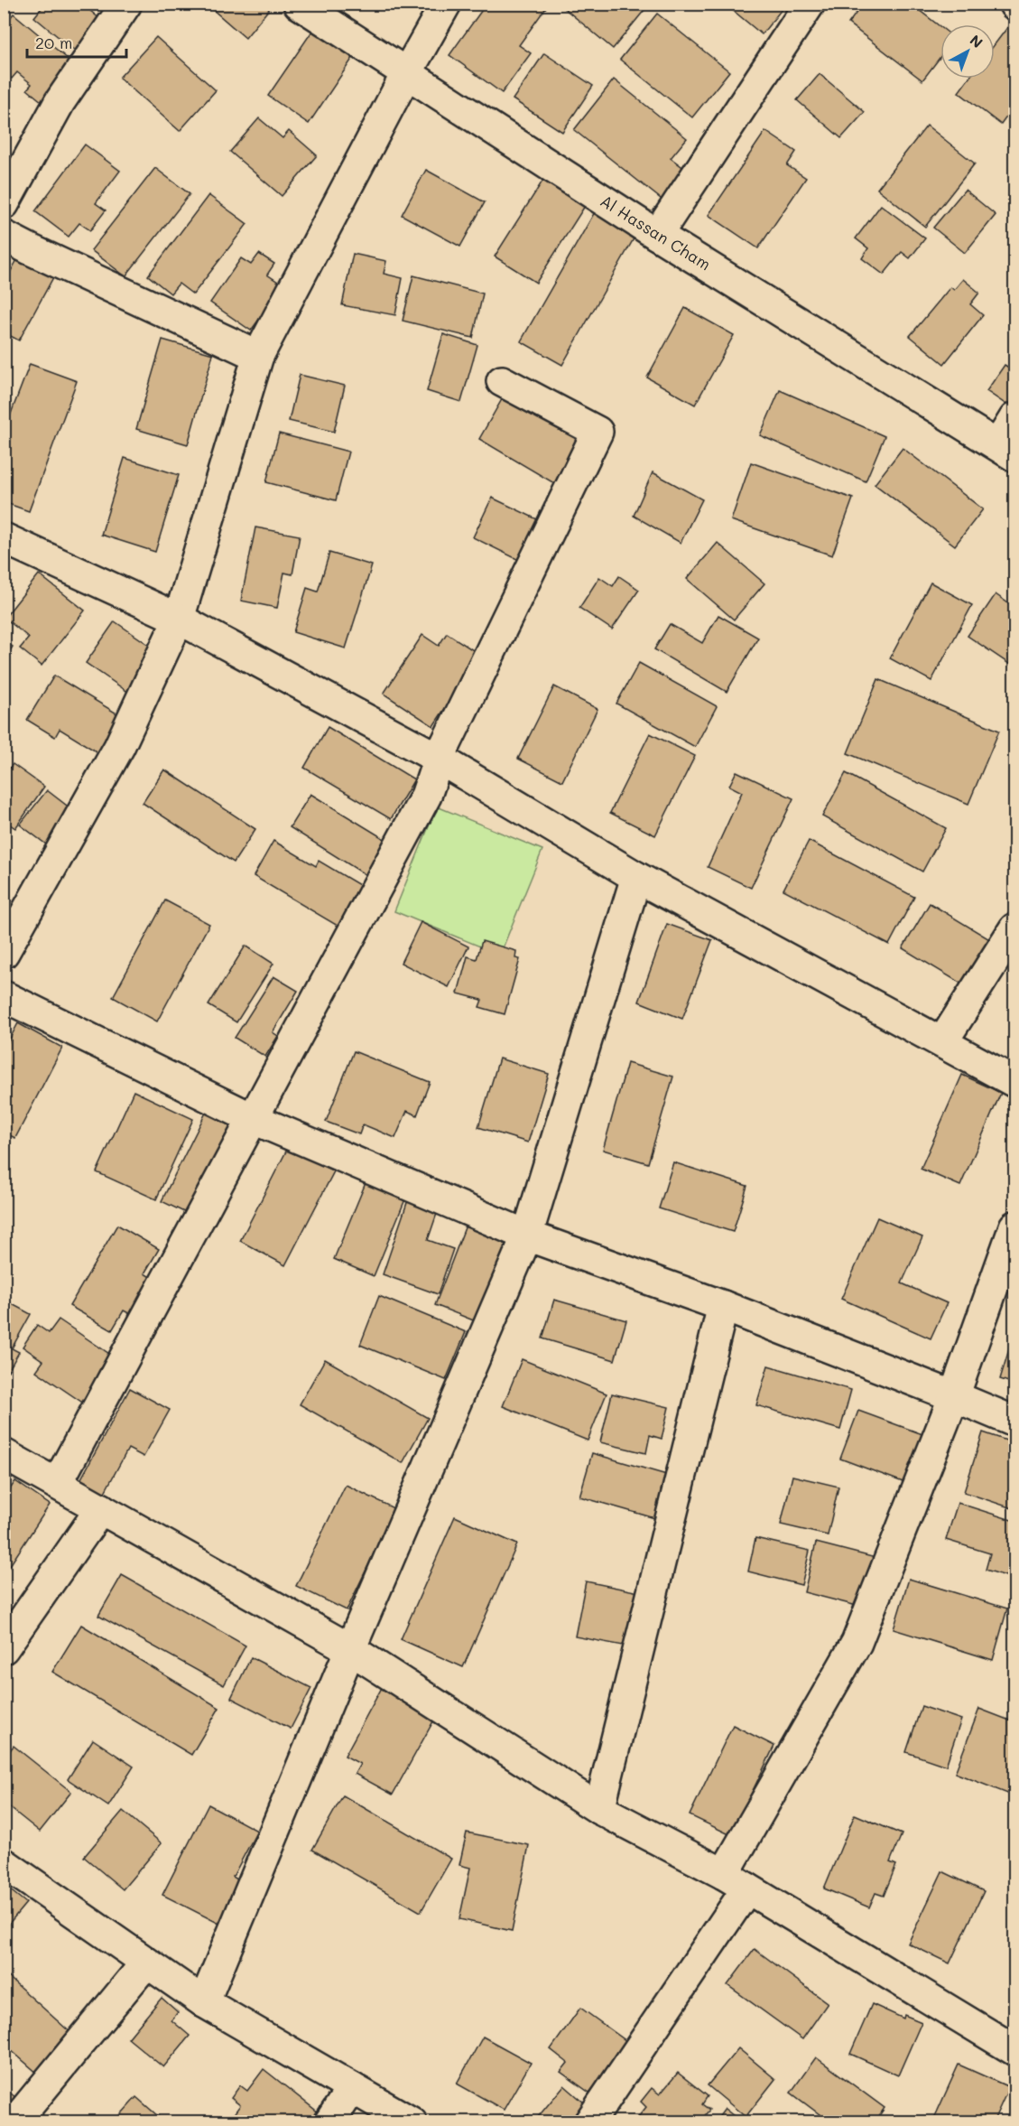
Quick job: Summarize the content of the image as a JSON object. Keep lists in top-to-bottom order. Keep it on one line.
{"streets":{"street":["Al Hassan Cham"]},"scale_bar":"20 m","north":"top right"}
